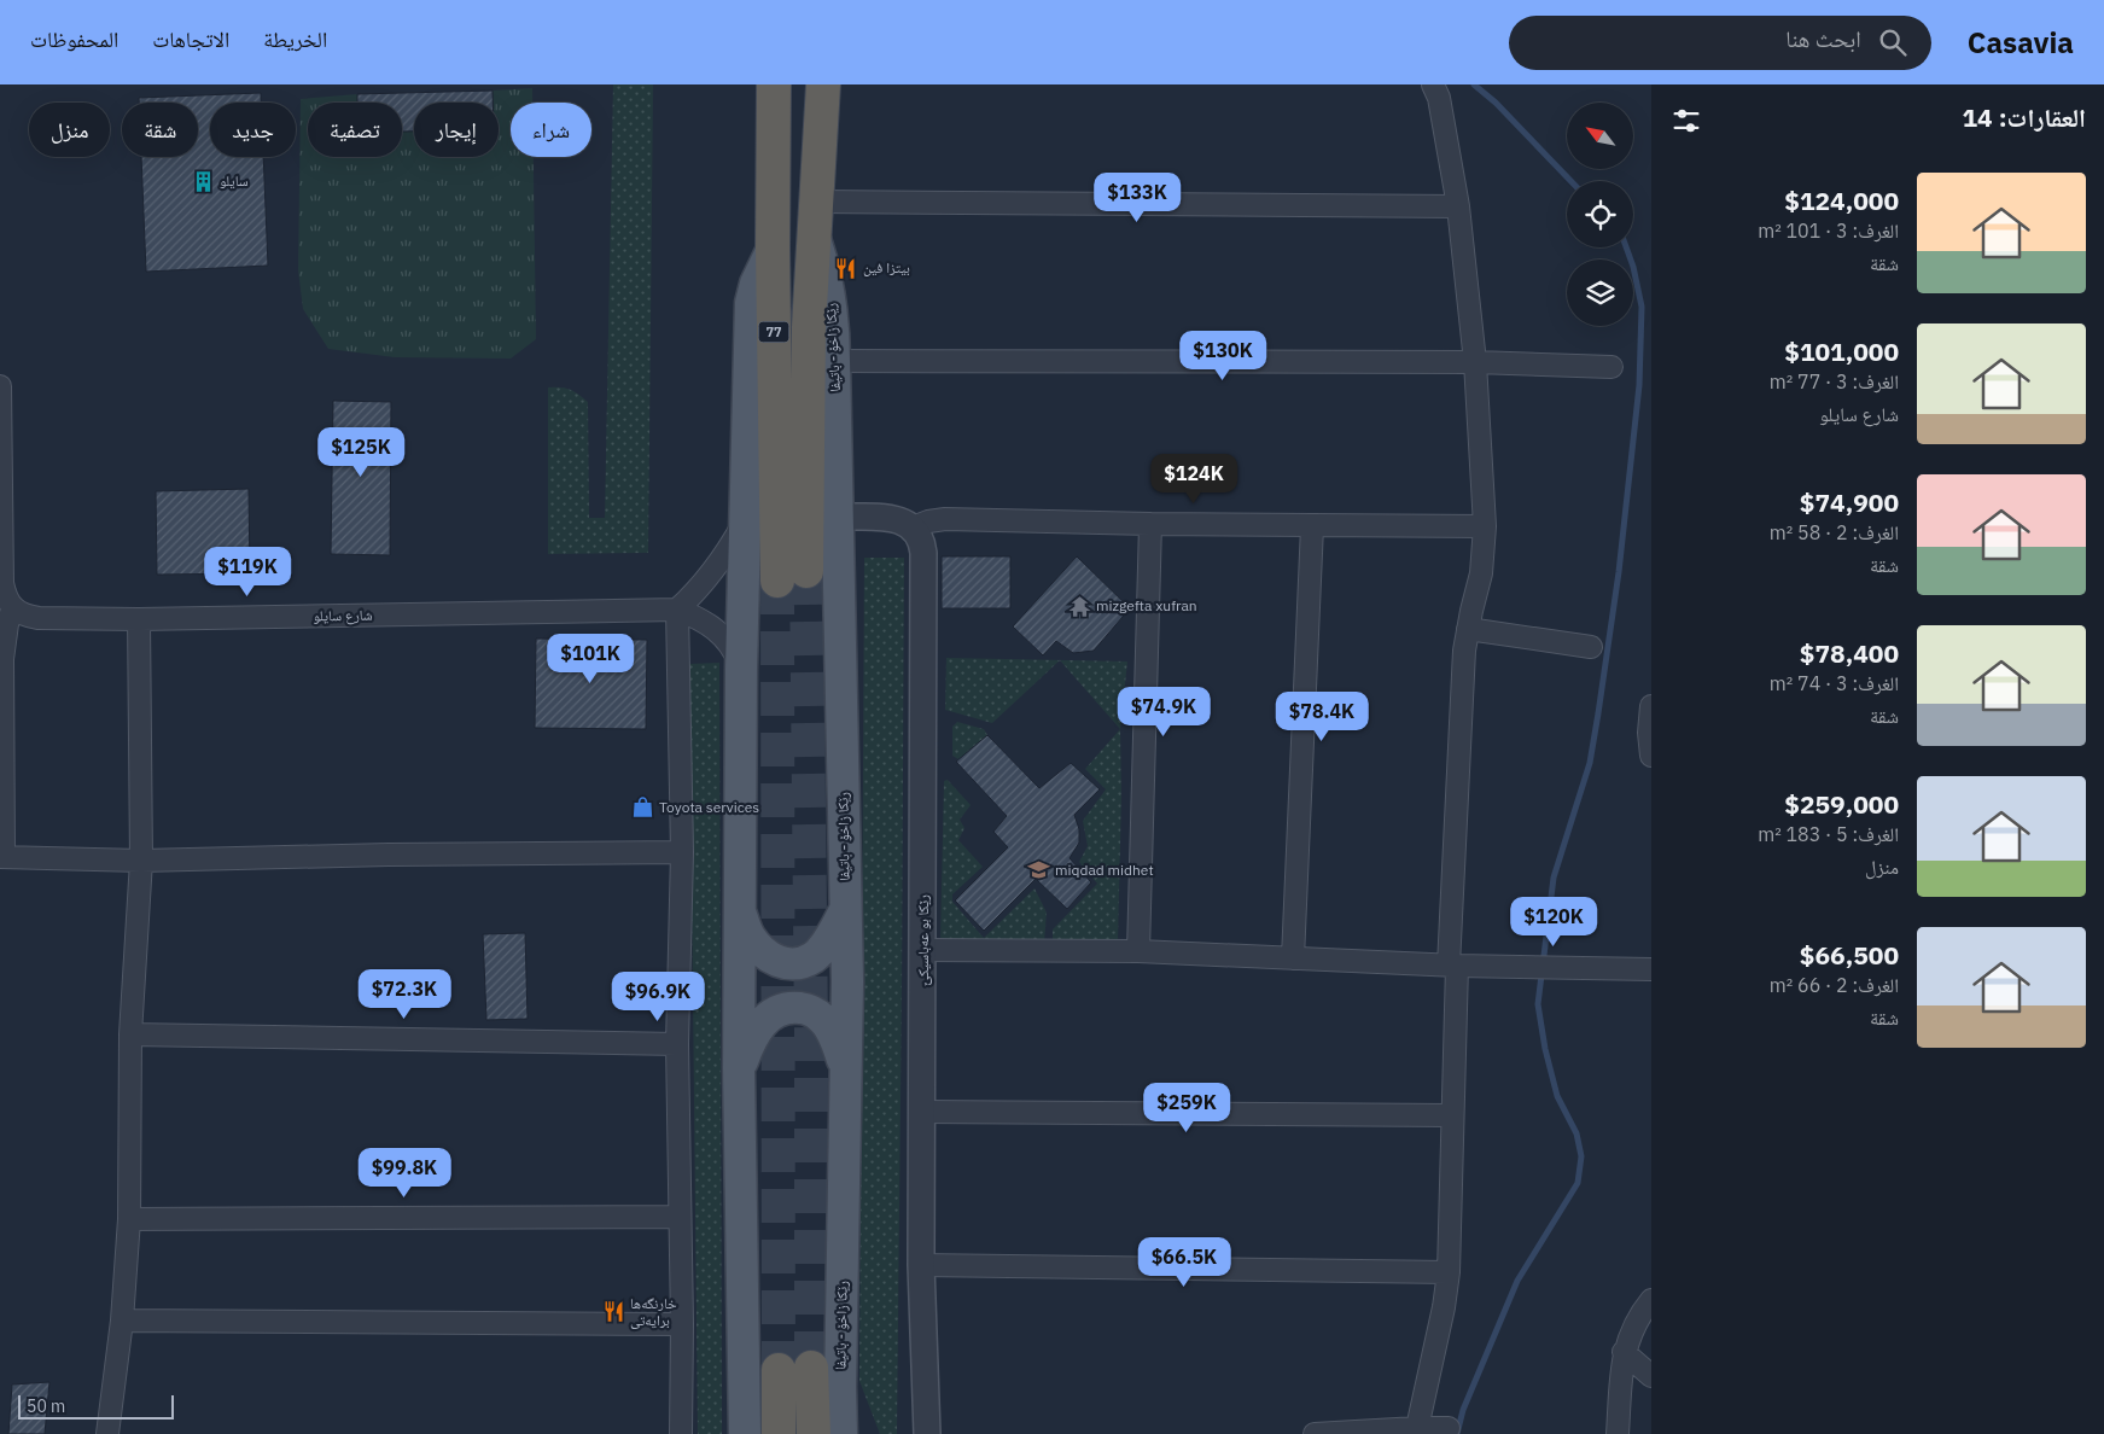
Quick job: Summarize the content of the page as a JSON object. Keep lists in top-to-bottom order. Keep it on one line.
{"streets":{"highway":["77","رێکا زاخۆ - باتیفا"],"street":["شارع سايلو","رێكا بو عه‌باسيكێ"]},"places":{"building":["سايلو"],"restaurant":["بيتزا فين","خارنگه‌ها برايه‌تى"],"temple":["mizgefta xufran"],"shop":["Toyota services"],"school or university":["miqdad midhet"]},"scale_bar":"50 m","north":"top left","page":{"header":"Casavia","search":"ابحث هنا","nav":["الخريطة","الاتجاهات","المحفوظات"],"heading":"العقارات: 14","chip":["شراء","إيجار","تصفية","جديد","شقة","منزل"],"list":[{"name":"$124,000","note":"الغرف: 3 · 101 m² · شقة"},{"name":"$101,000","note":"الغرف: 3 · 77 m² · شارع سايلو"},{"name":"$74,900","note":"الغرف: 2 · 58 m² · شقة"},{"name":"$78,400","note":"الغرف: 3 · 74 m² · شقة"},{"name":"$259,000","note":"الغرف: 5 · 183 m² · منزل"},{"name":"$66,500","note":"الغرف: 2 · 66 m² · شقة"}],"price":["$133K","$130K","$125K","$124K","$119K","$101K","$74.9K","$78.4K","$120K","$72.3K","$96.9K","$259K","$99.8K","$66.5K"],"scale":"50 m"}}
